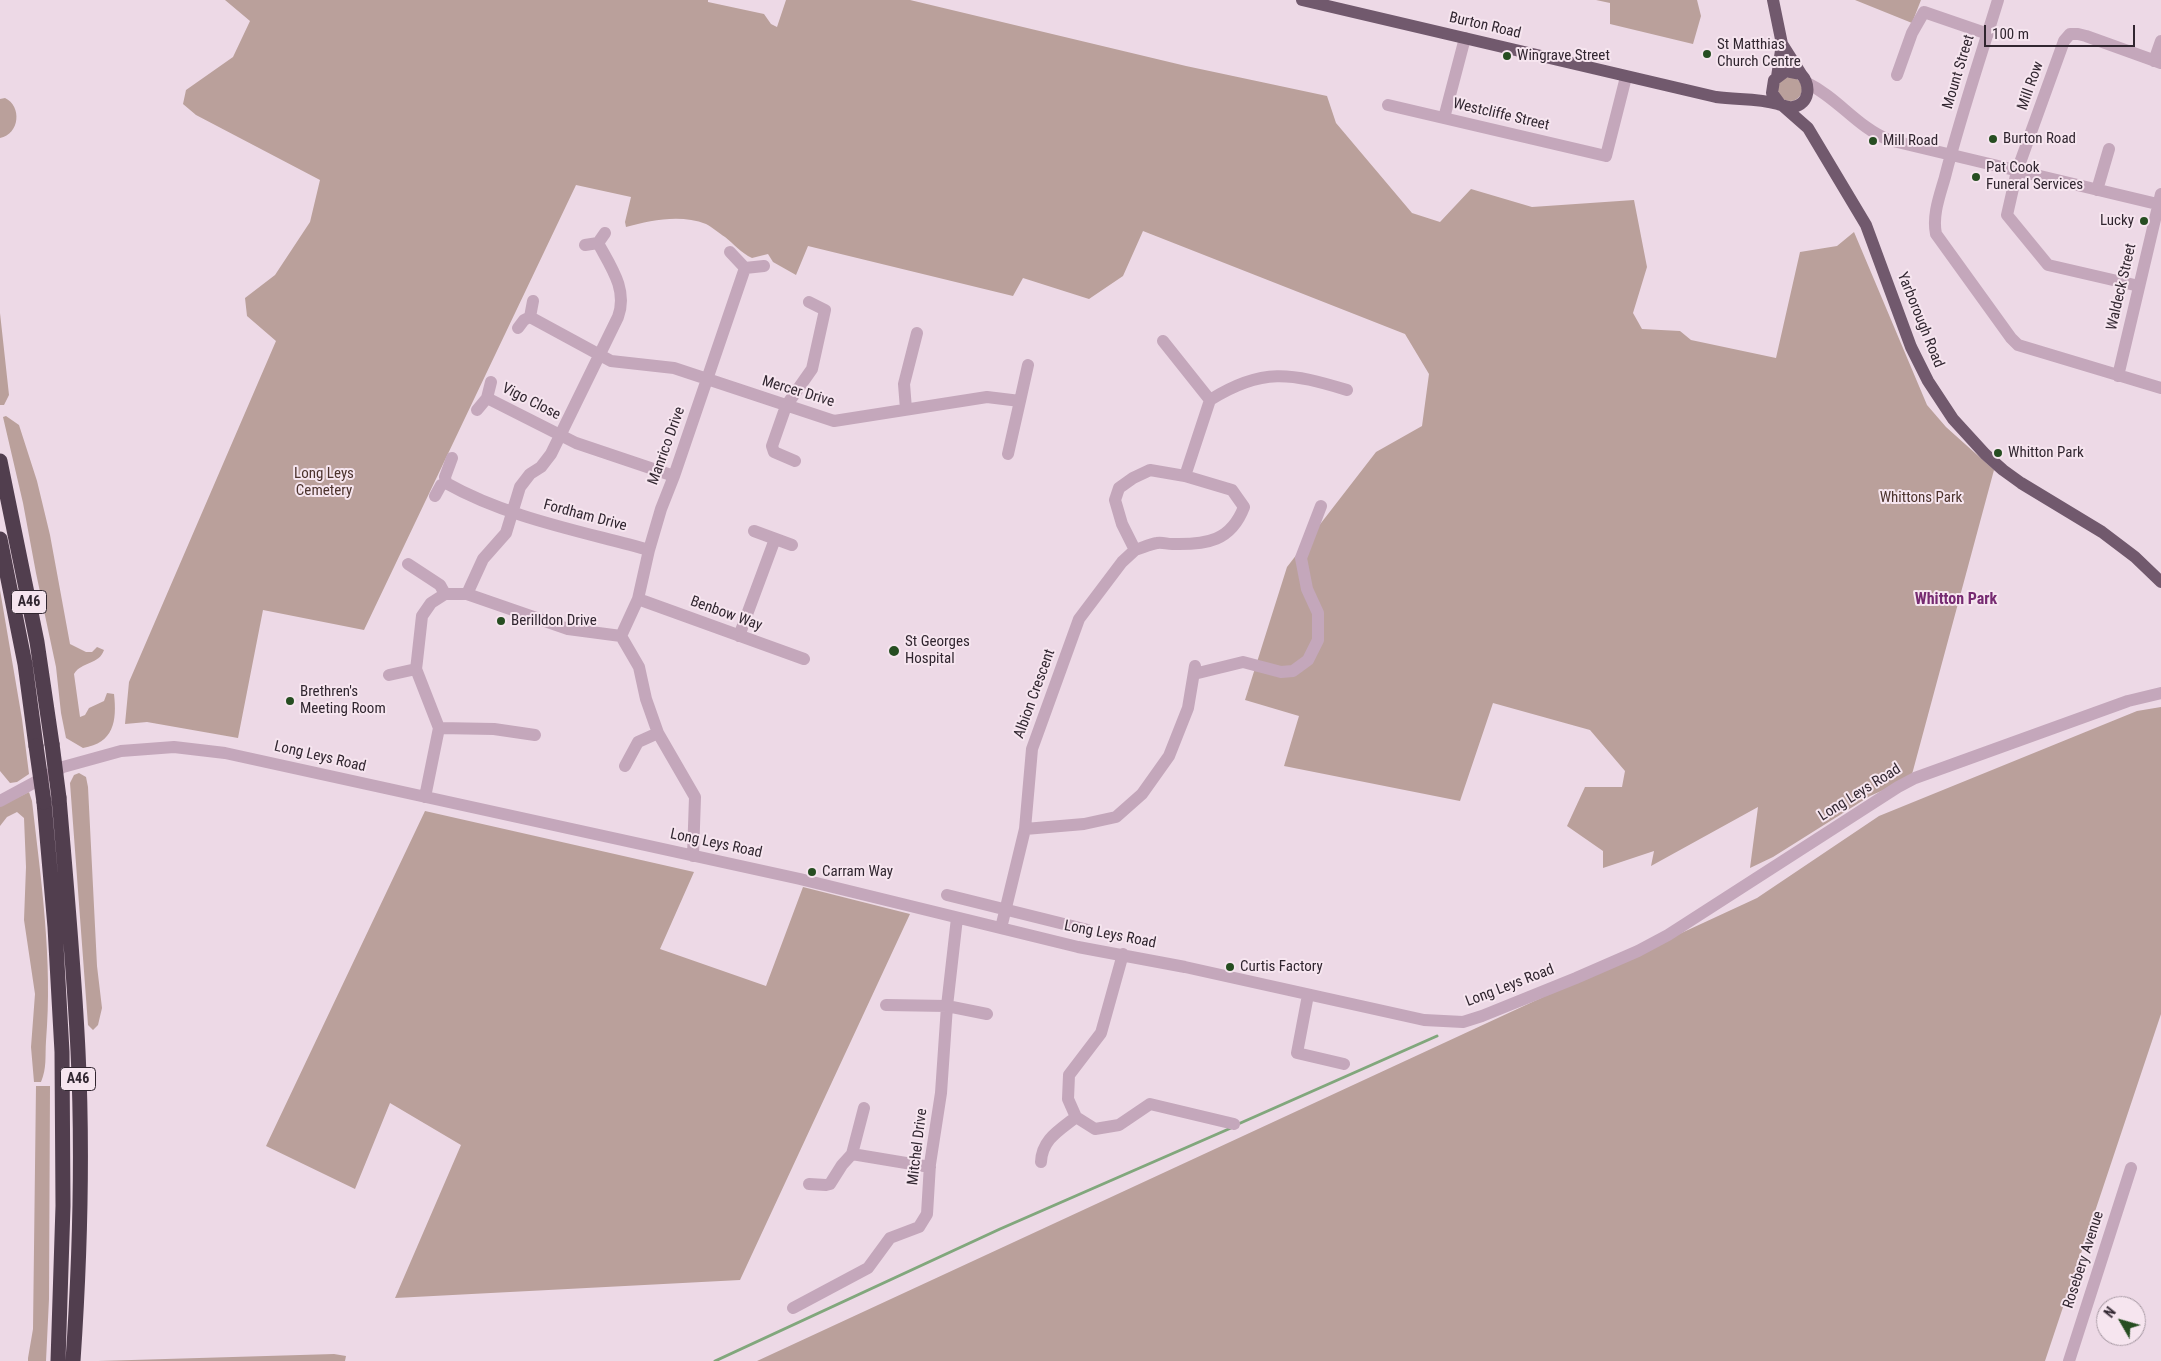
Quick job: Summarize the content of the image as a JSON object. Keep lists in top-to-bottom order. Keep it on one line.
{"streets":{"highway":["A46"],"main road":["Burton Road","Yarborough Road"],"street":["Mount Street","Mill Row","Westcliffe Street","Waldeck Street","Mercer Drive","Vigo Close","Manrico Drive","Fordham Drive","Benbow Way","Albion Crescent","Long Leys Road","Mitchel Drive","Rosebery Avenue"]},"crossings":[["Burton Road","Westcliffe Street"],["Mill Row","Waldeck Street"],["Mercer Drive","Manrico Drive"],["Vigo Close","Manrico Drive"],["Manrico Drive","Fordham Drive"],["Manrico Drive","Benbow Way"],["Albion Crescent","Long Leys Road"],["Long Leys Road","Mitchel Drive"]],"districts":["Whitton Park"],"parks":["Long Leys Cemetery","Whittons Park"],"places":["St Matthias Church Centre","Wingrave Street","Burton Road","Mill Road","Pat Cook Funeral Services","Lucky","Whitton Park","Berilldon Drive","St Georges Hospital","Brethren's Meeting Room","Carram Way","Curtis Factory"],"scale_bar":"100 m","north":"top left"}
